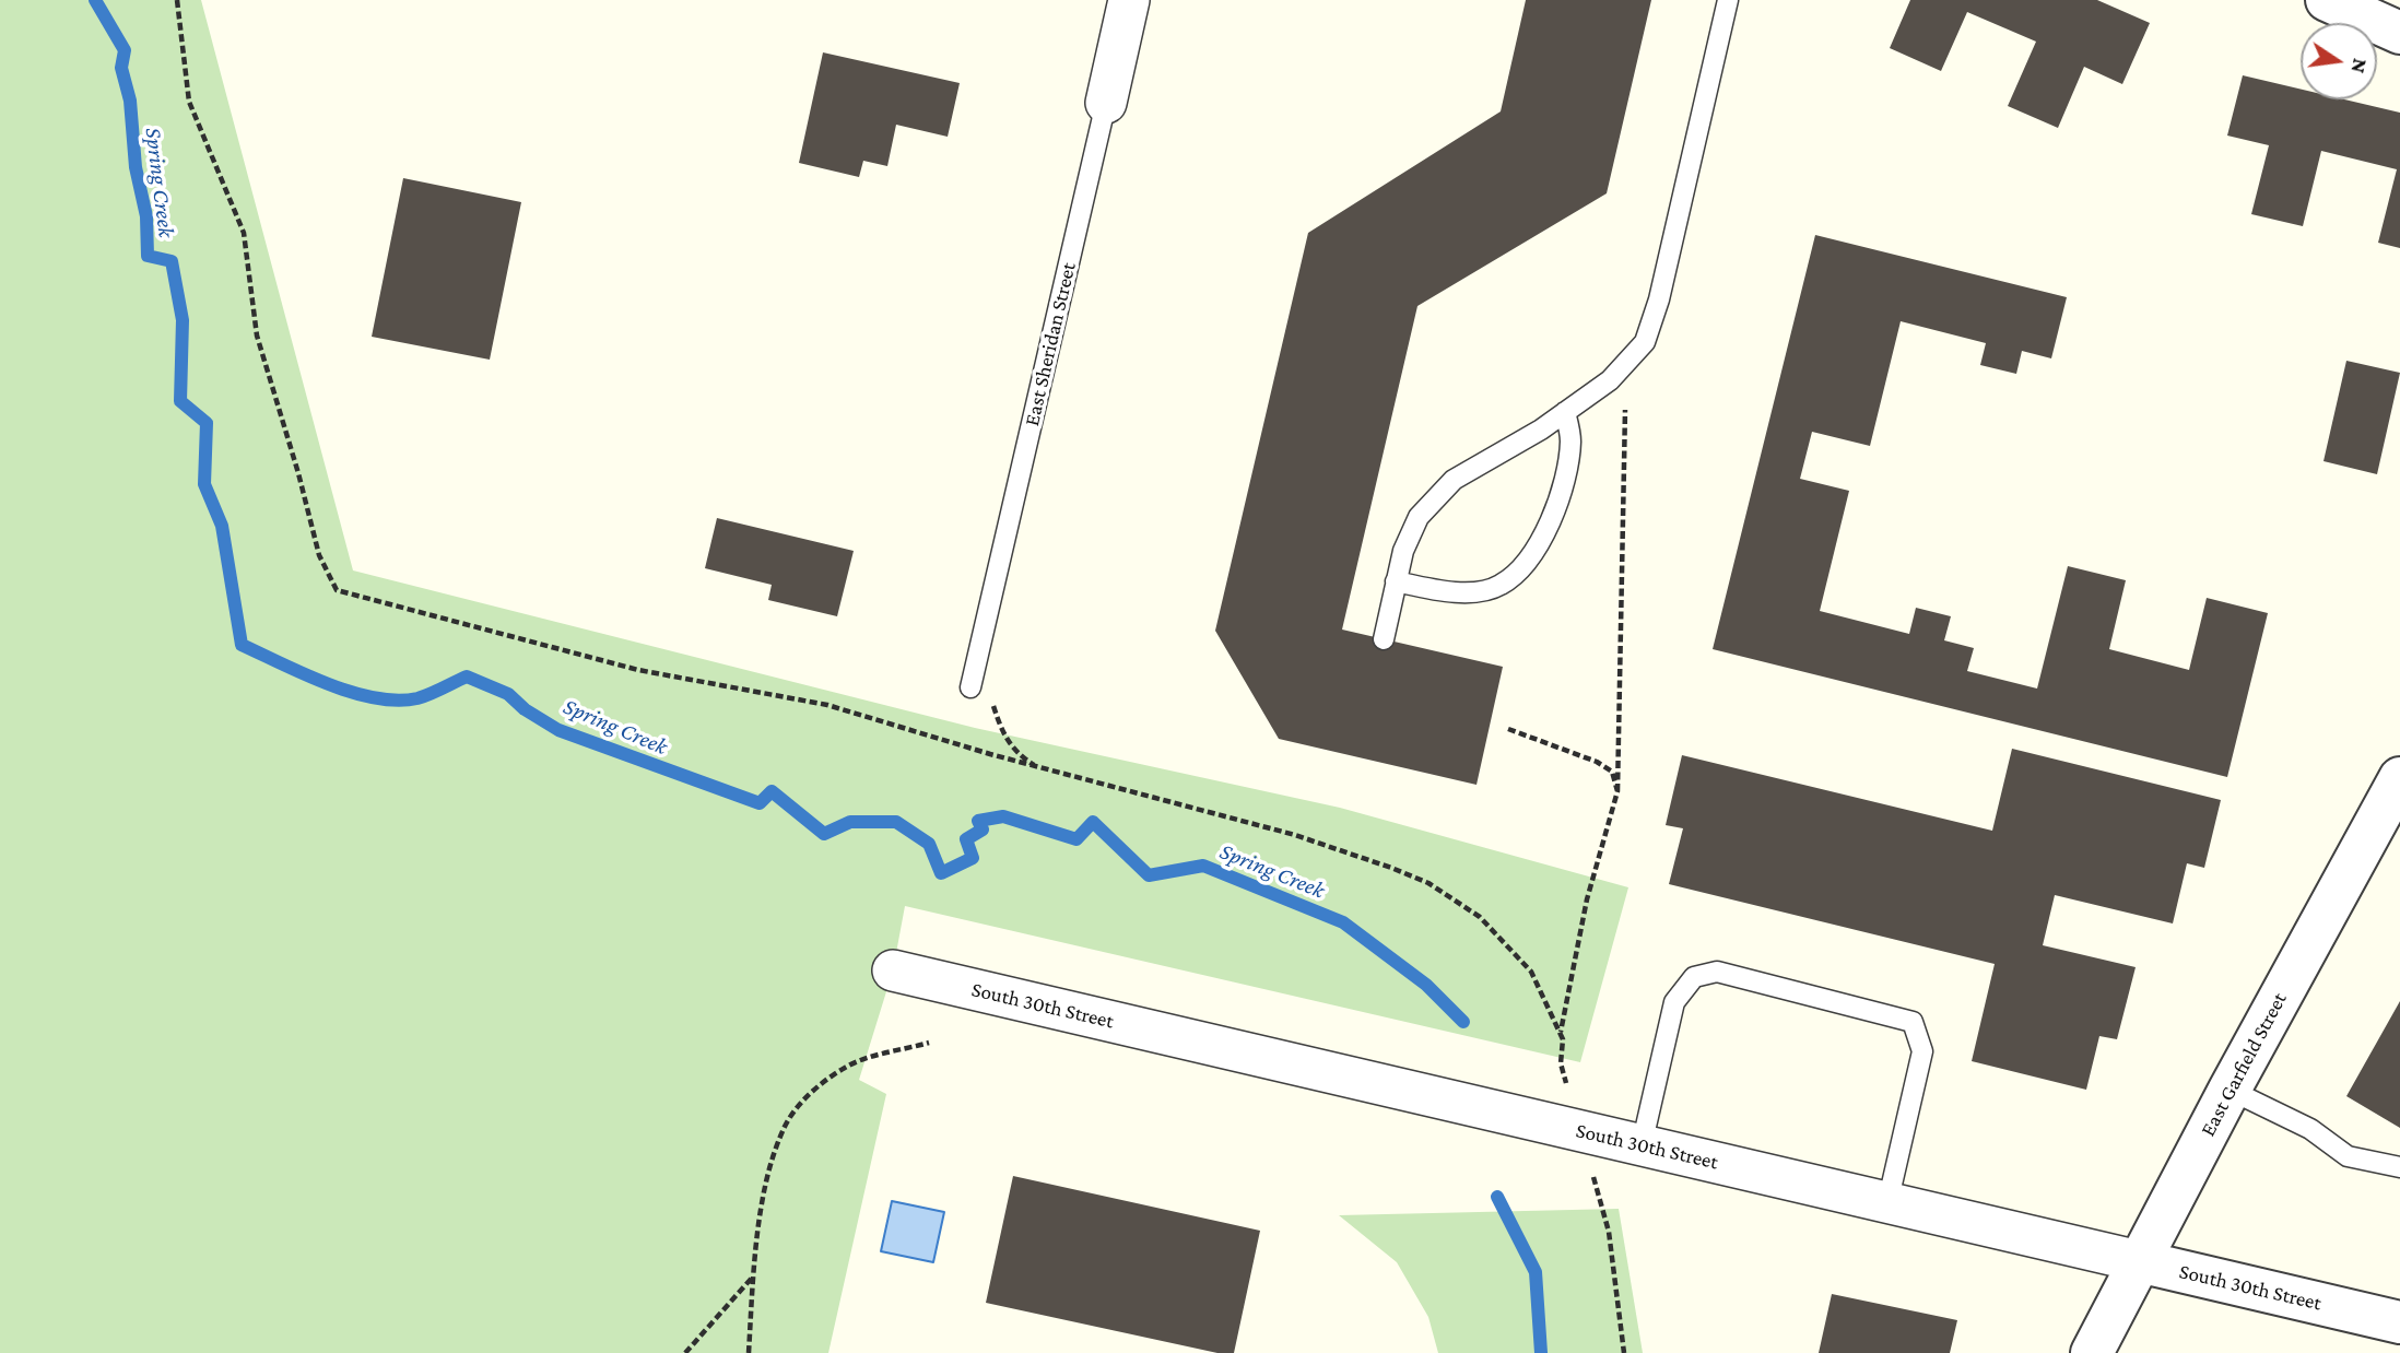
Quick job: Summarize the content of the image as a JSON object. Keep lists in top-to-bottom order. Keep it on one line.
{"streets":{"street":["East Sheridan Street","South 30th Street","East Garfield Street"]},"crossings":[["South 30th Street","East Garfield Street"]],"water":["Spring Creek"],"north":"right"}
